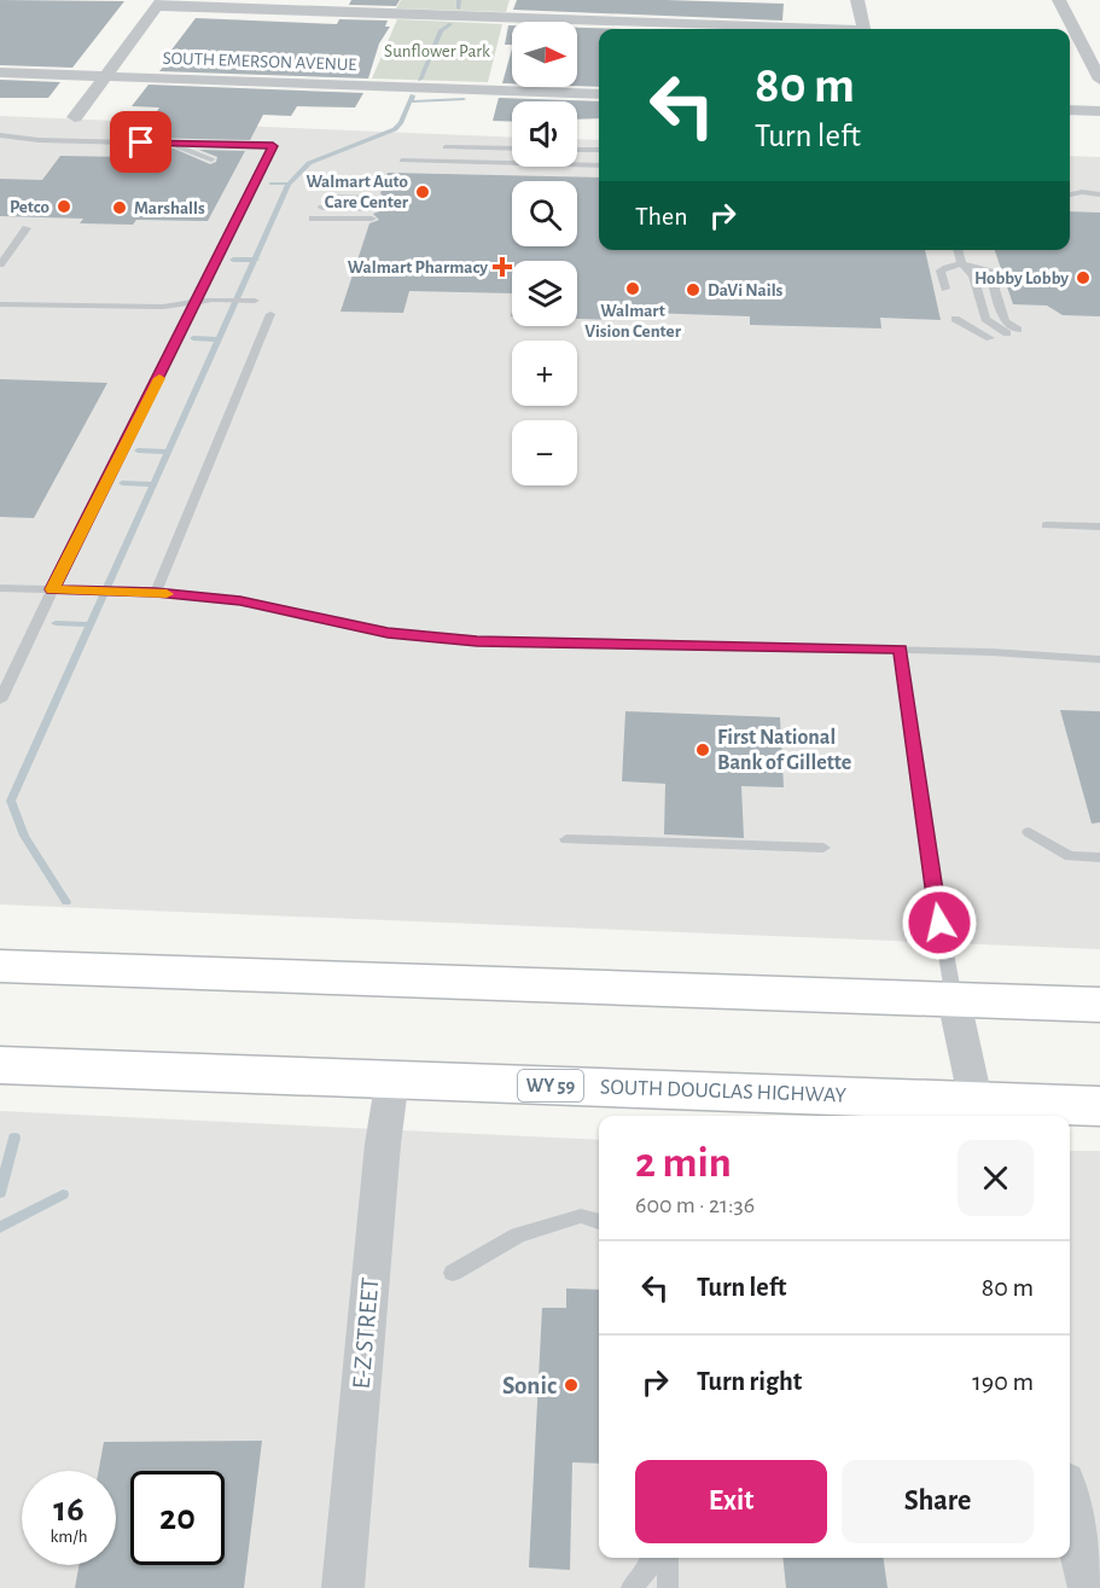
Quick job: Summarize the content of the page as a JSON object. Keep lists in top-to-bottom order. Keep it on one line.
{"streets":{"highway":["WY 59","SOUTH DOUGLAS HIGHWAY"],"street":["SOUTH EMERSON AVENUE","E-Z STREET"]},"crossings":[["SOUTH DOUGLAS HIGHWAY","E-Z STREET"]],"parks":["Sunflower Park"],"places":{"other":["Walmart Auto Care Center","Petco","Marshalls","Hobby Lobby","Walmart Vision Center","DaVi Nails","First National Bank of Gillette","Sonic"],"health":["Walmart Pharmacy"]},"north":"right","page":{"map_buttons":["+","−"],"turn":["80 m","Turn left"],"then":"Then","heading":["2 min","600 m · 21:36"],"list":[{"name":"Turn left","value":"80 m"},{"name":"Turn right","value":"190 m"}],"buttons":["Exit","Share"],"speed":"16 km/h","limit":"20"}}
